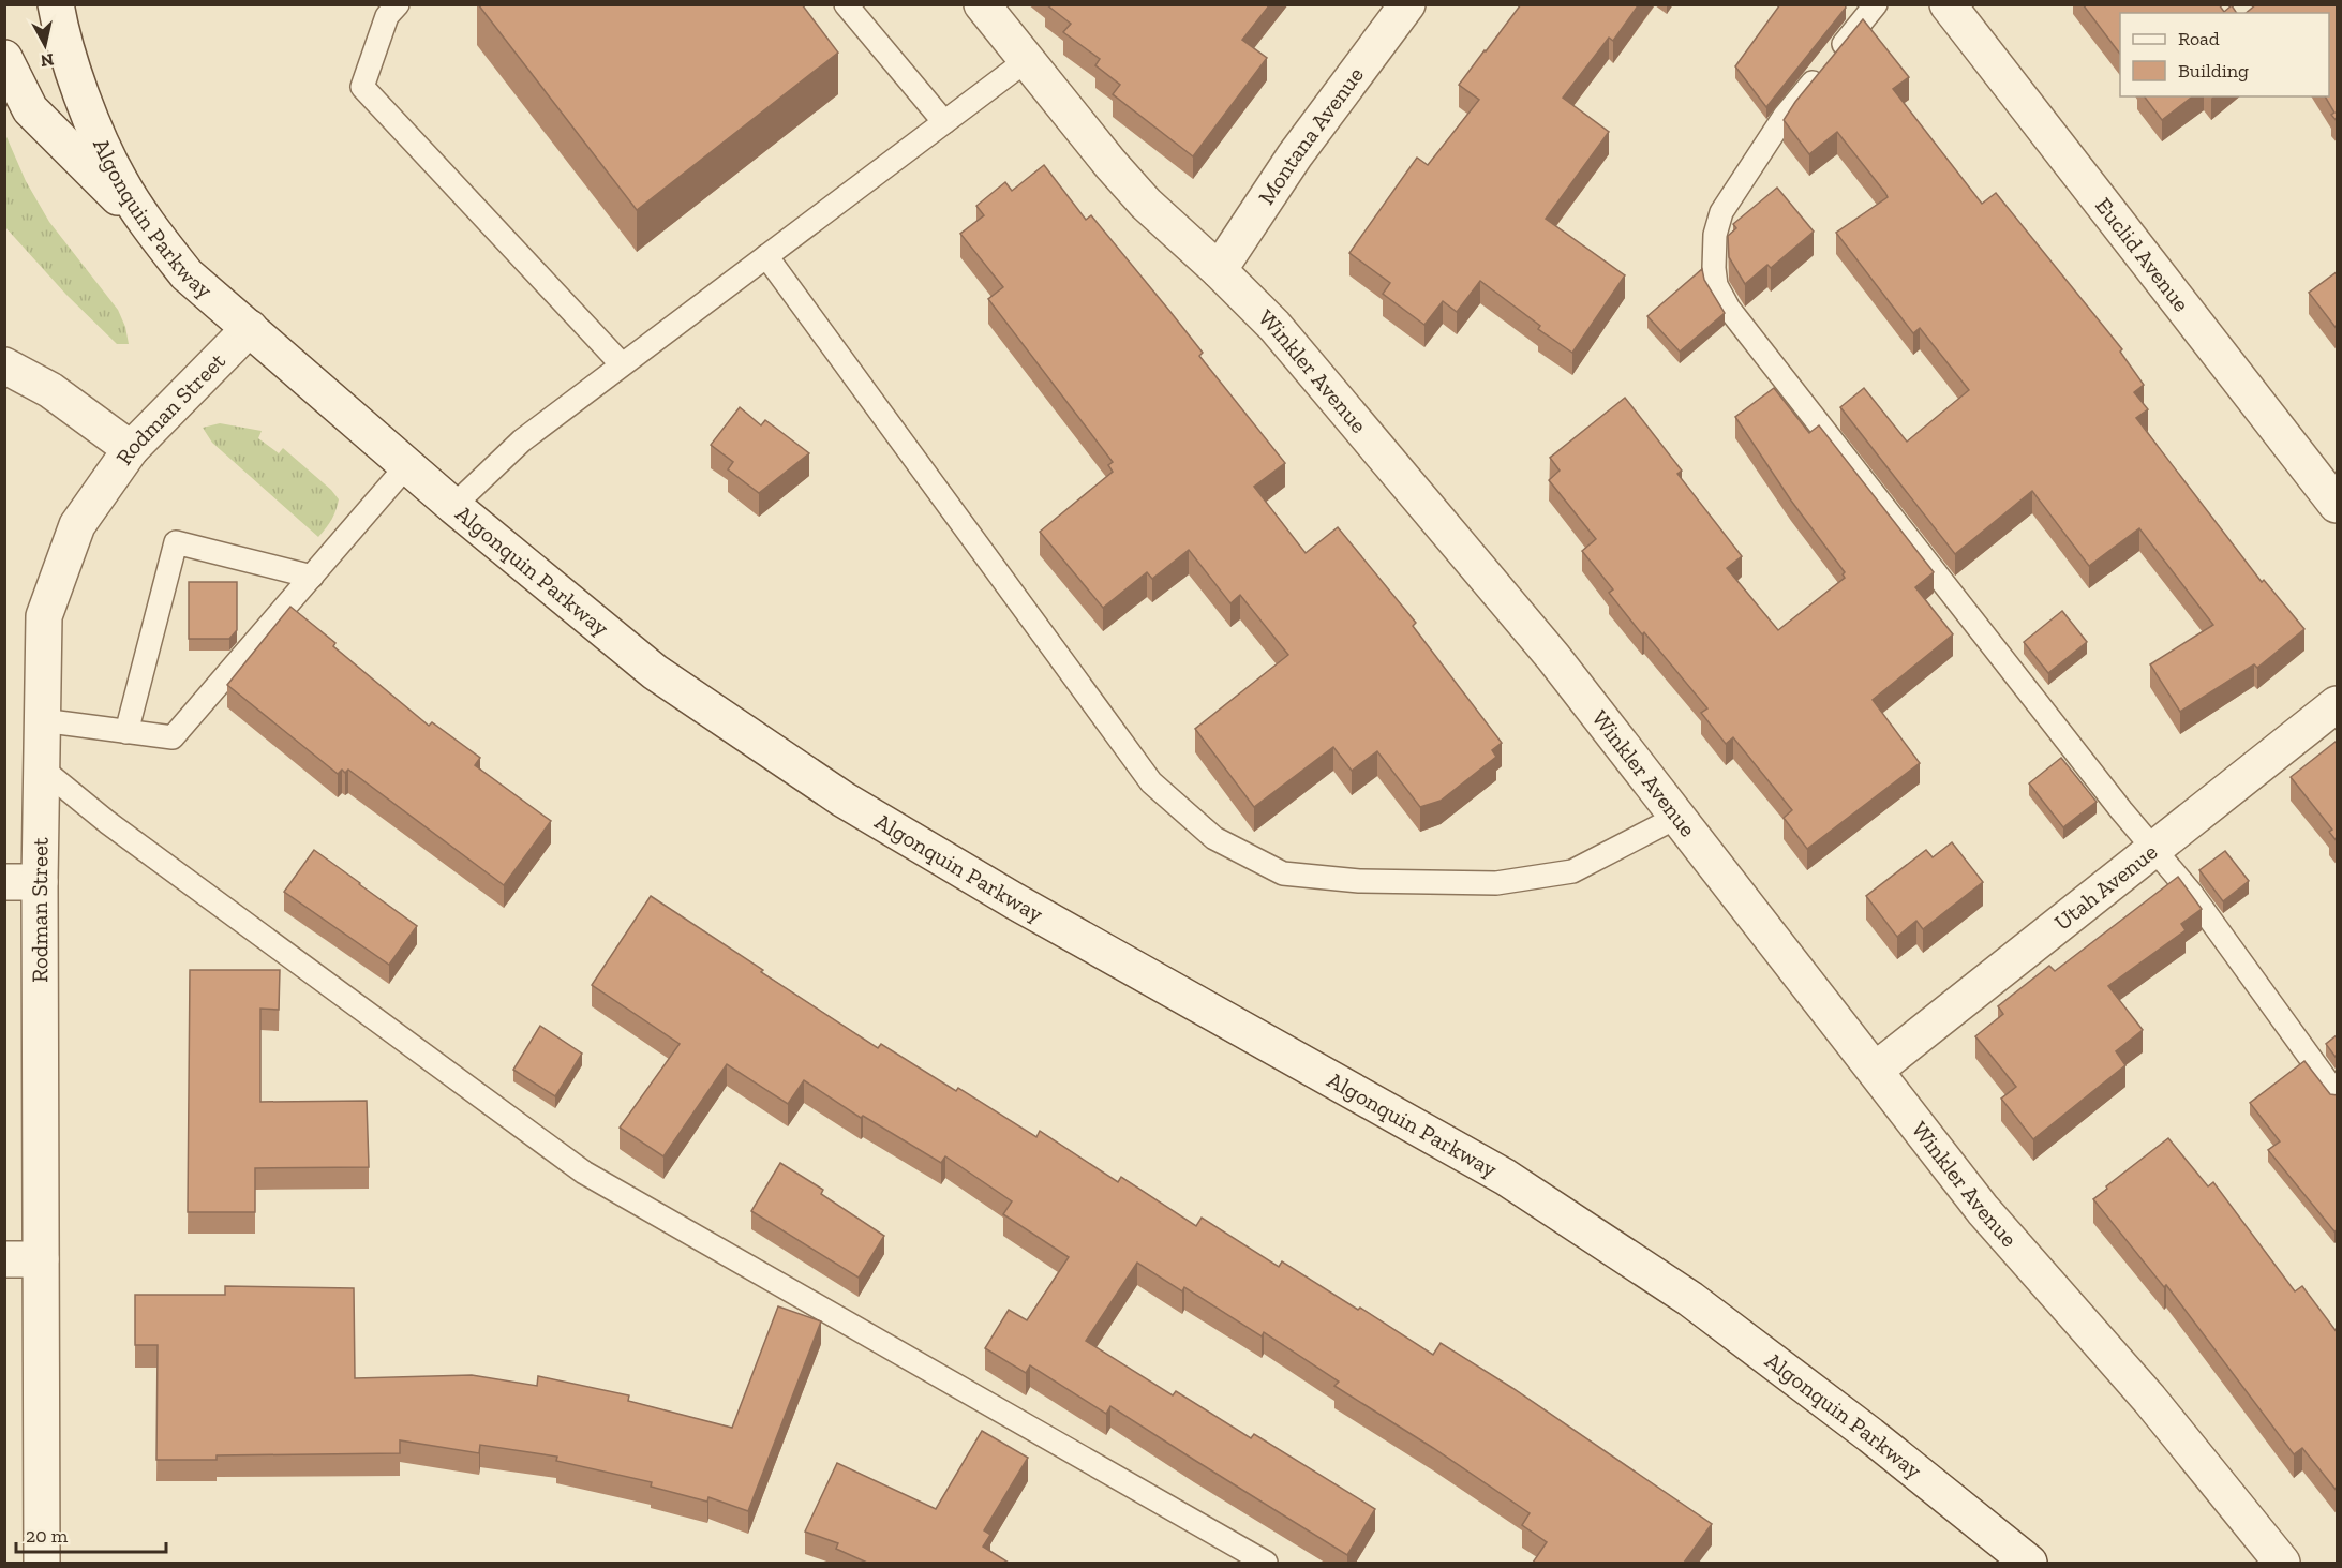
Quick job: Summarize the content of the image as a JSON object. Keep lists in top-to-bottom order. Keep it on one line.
{"streets":{"street":["Montana Avenue","Algonquin Parkway","Euclid Avenue","Winkler Avenue","Rodman Street","Utah Avenue"]},"crossings":[["Montana Avenue","Winkler Avenue"],["Algonquin Parkway","Rodman Street"],["Winkler Avenue","Utah Avenue"]],"legend":["Road","Building"],"scale_bar":"20 m","north":"bottom"}
